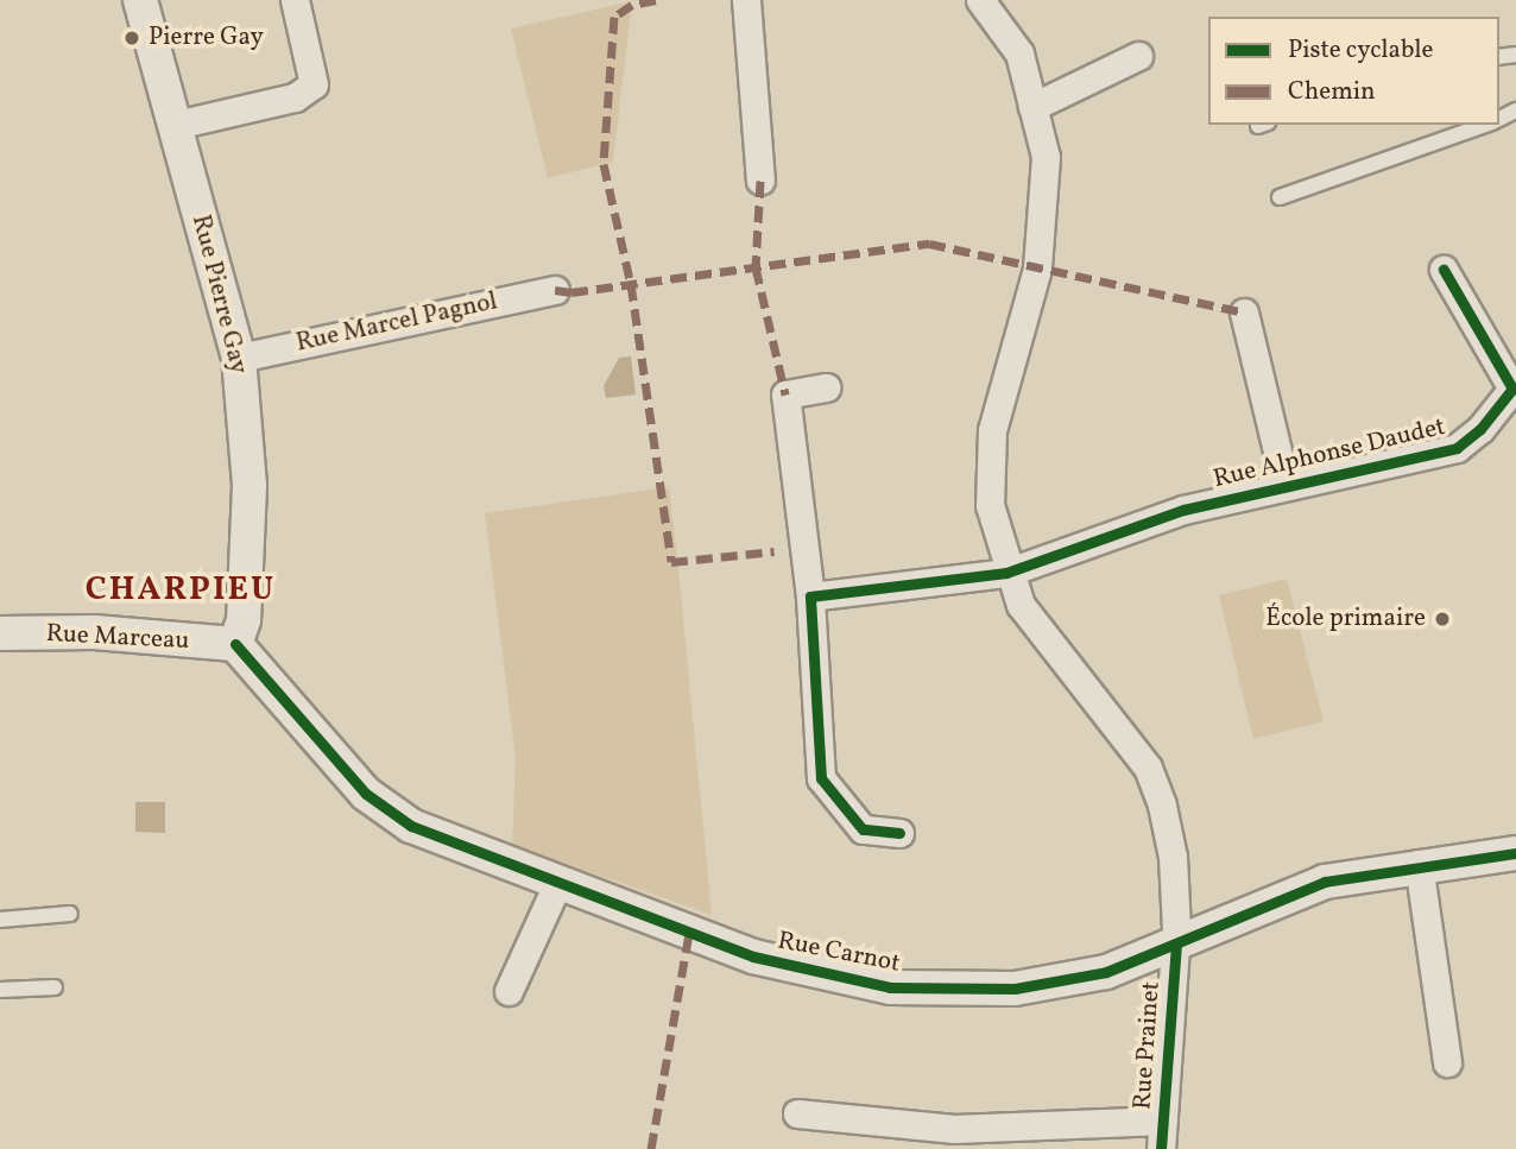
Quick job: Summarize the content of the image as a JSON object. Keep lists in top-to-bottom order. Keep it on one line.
{"streets":{"street":["Rue Pierre Gay","Rue Marcel Pagnol","Rue Alphonse Daudet","Rue Marceau","Rue Carnot","Rue Prainet"]},"crossings":[["Rue Pierre Gay","Rue Marcel Pagnol"],["Rue Pierre Gay","Rue Marceau"],["Rue Pierre Gay","Rue Carnot"],["Rue Alphonse Daudet","Rue Prainet"],["Rue Marceau","Rue Carnot"],["Rue Carnot","Rue Prainet"]],"districts":["CHARPIEU"],"places":["Pierre Gay","École primaire"],"legend":["Piste cyclable","Chemin"]}
